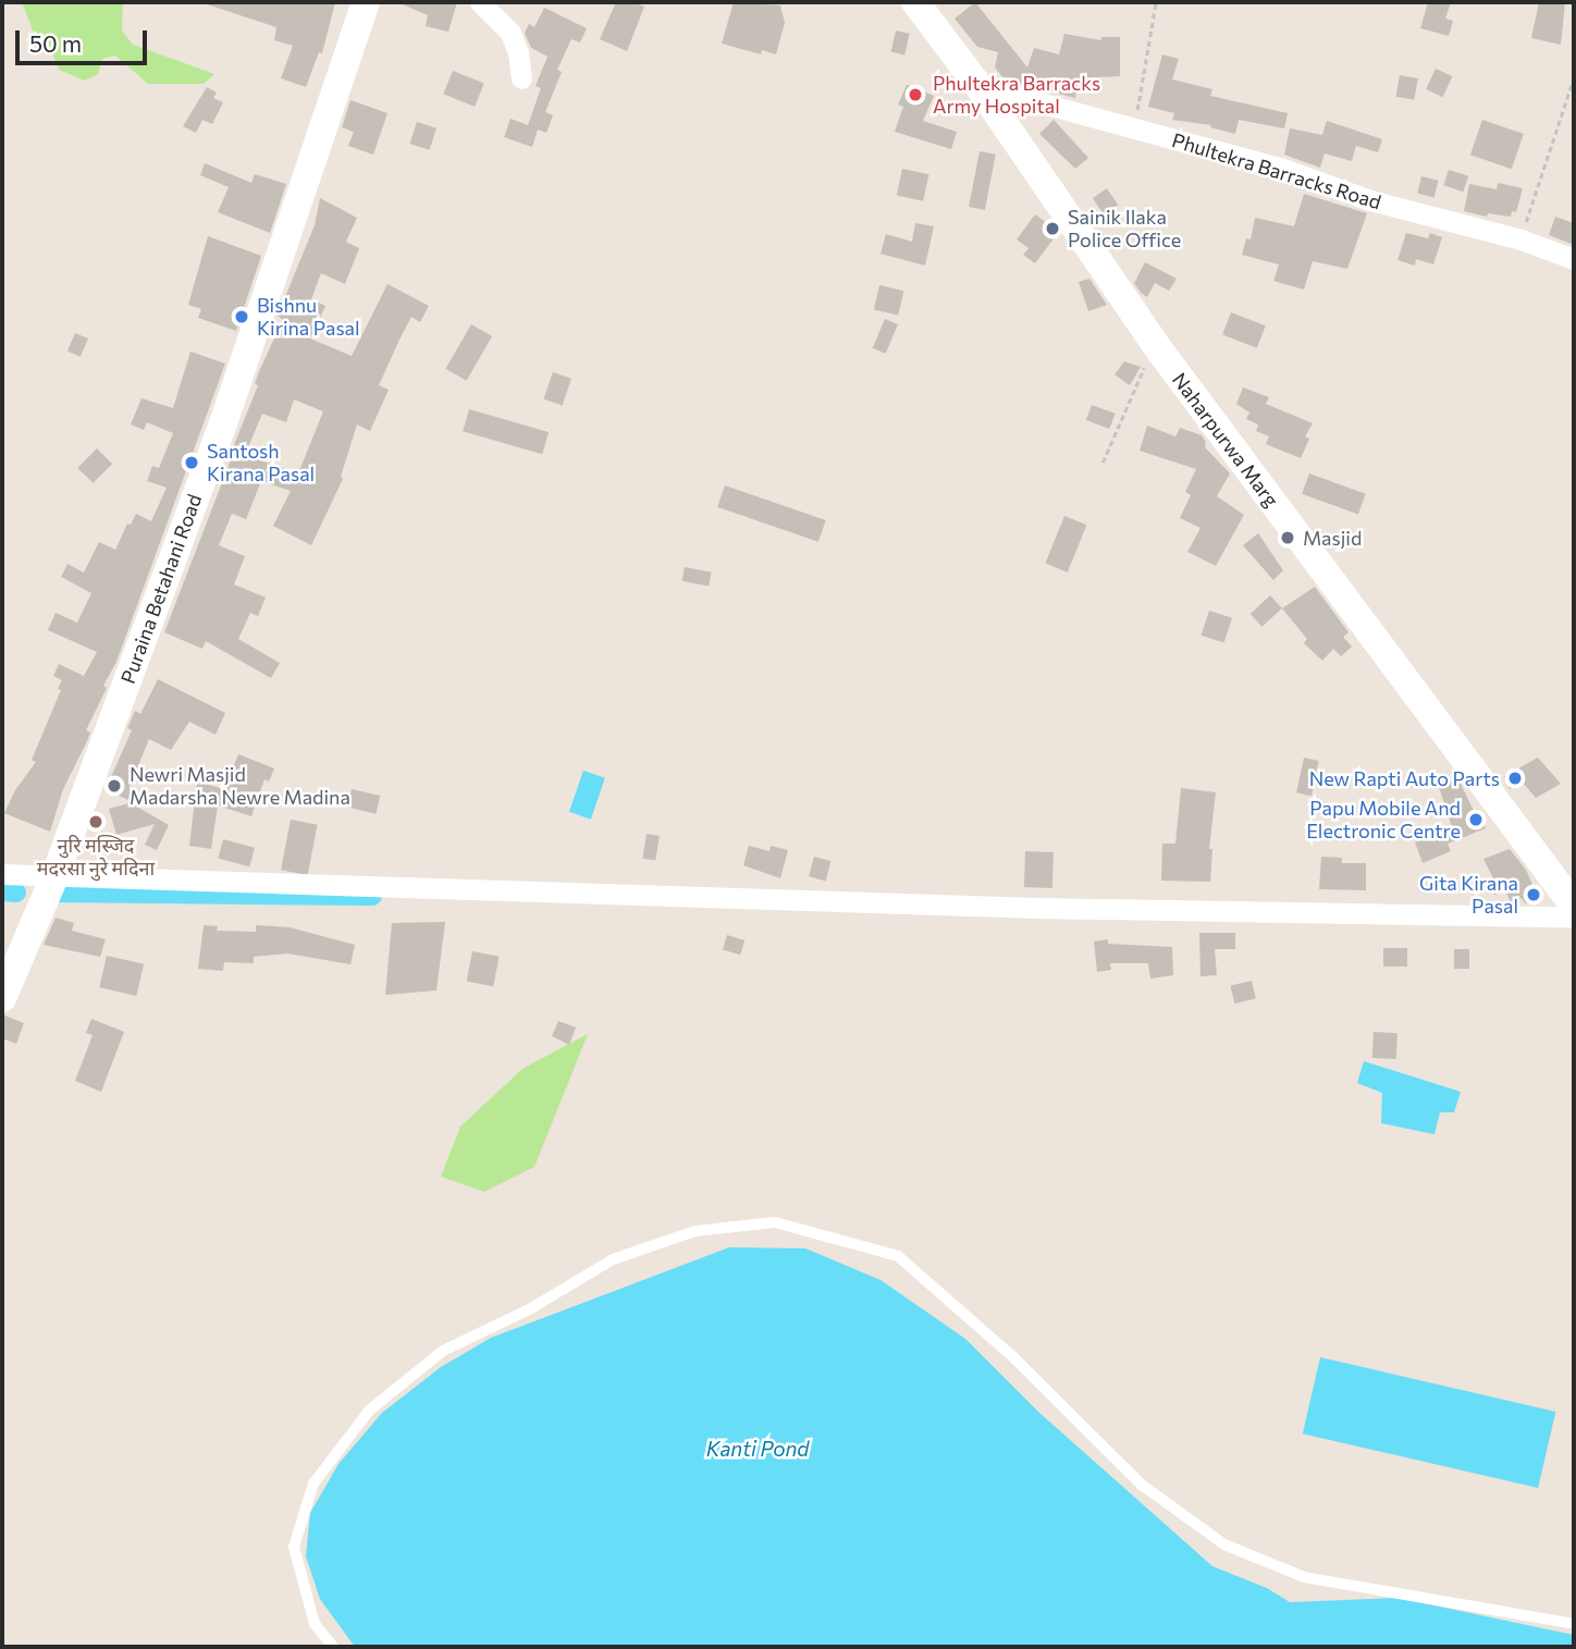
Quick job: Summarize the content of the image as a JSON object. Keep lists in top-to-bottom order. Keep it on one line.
{"streets":{"main road":["Naharpurwa Marg","Puraina Betahani Road"],"street":["Phultekra Barracks Road"]},"crossings":[["Phultekra Barracks Road","Naharpurwa Marg"]],"water":["Kanti Pond"],"places":["Phultekra Barracks Army Hospital","Sainik Ilaka Police Office","Bishnu Kirina Pasal","Santosh Kirana Pasal","Masjid","New Rapti Auto Parts","Newri Masjid Madarsha Newre Madina","Papu Mobile And Electronic Centre","नुरि मस्जिद मदरसा नुरे मदिना","Gita Kirana Pasal"],"scale_bar":"50 m"}
